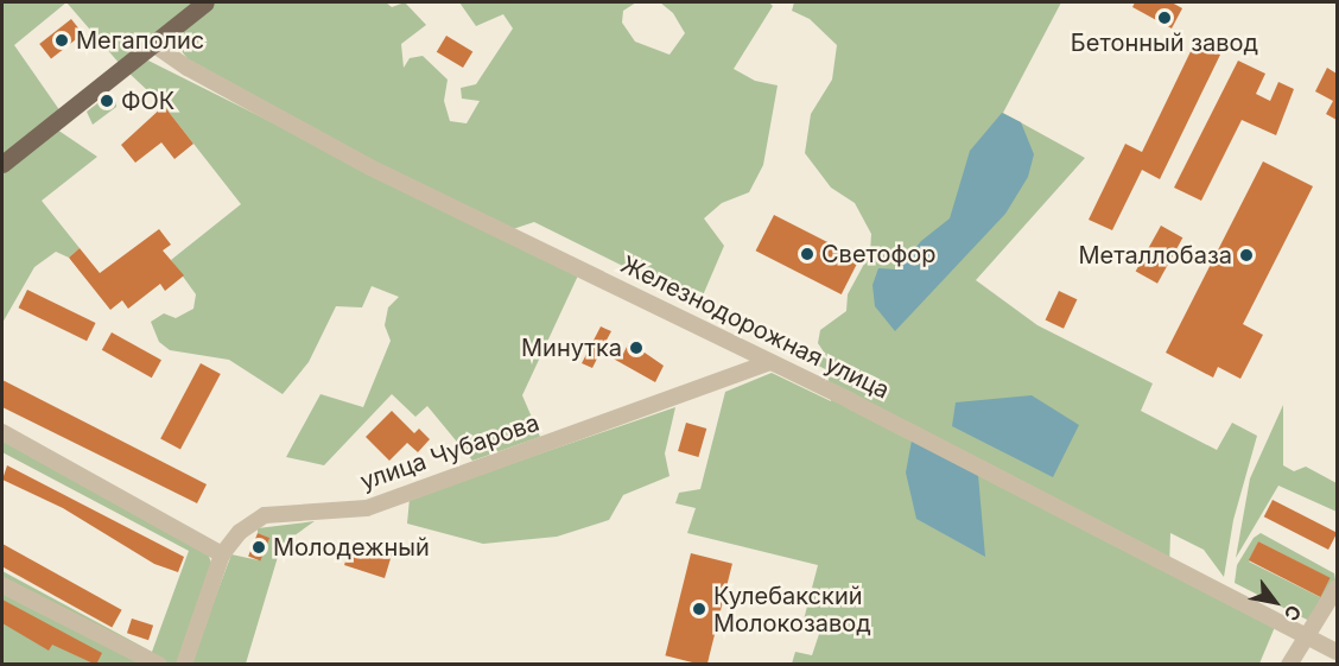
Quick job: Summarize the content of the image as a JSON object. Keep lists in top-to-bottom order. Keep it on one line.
{"streets":{"street":["Железнодорожная улица","улица Чубарова"]},"crossings":[["Железнодорожная улица","улица Чубарова"]],"places":["Бетонный завод","Мегаполис","ФОК","Светофор","Металлобаза","Минутка","Молодежный","Кулебакский Молокозавод"],"north":"bottom right"}
